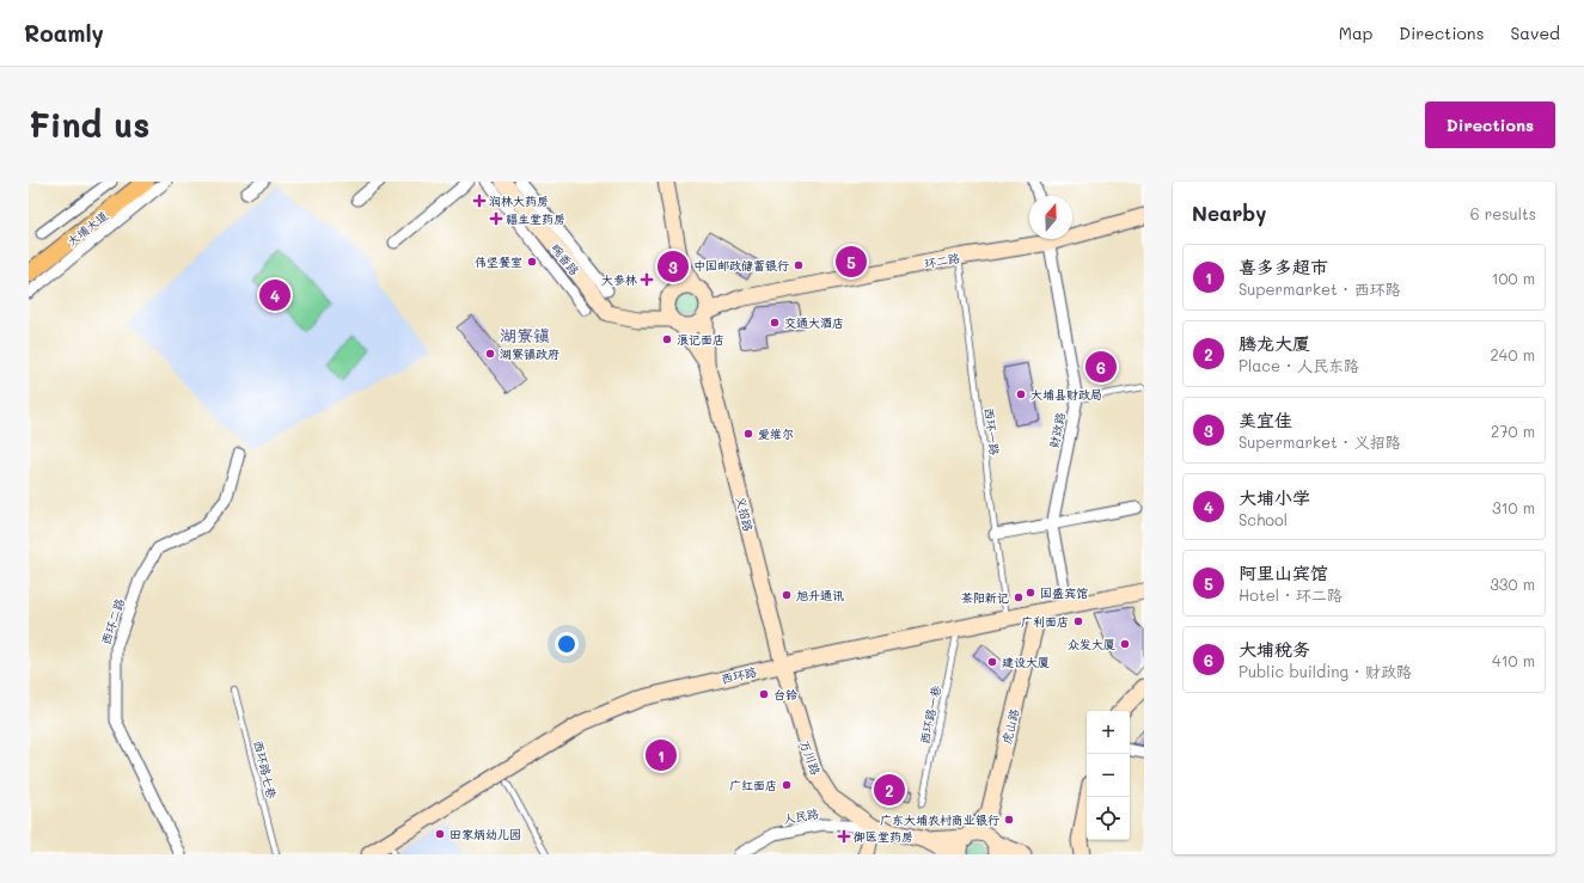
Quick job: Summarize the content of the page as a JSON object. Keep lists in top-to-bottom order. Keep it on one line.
{"streets":{"main road":["大埔大道","畹香路","环二路","义招路","西环路","虎山路","万川路"],"street":["财政路","西环二路","人民路"],"lane":["西环一路","西环路一巷","西环路七巷"]},"crossings":[["环二路","西环一路"],["财政路","西环路"],["义招路","西环路"],["义招路","万川路"],["西环路","西环路一巷"],["西环路","虎山路"],["西环路","万川路"],["万川路","人民路"]],"districts":["湖寮镇"],"places":{"health":["润林大药房","福生堂药房","大参林","御医堂药房"],"other":["伟坚餐室","中国邮政储蓄银行","交通大酒店","浪记面店","湖寮镇政府","大埔县财政局","爱维尔","国盛宾馆","旭升通讯","茶阳新记","广利面店","众发大厦","建设大厦","台铃","广红面店","广东大埔农村商业银行","田家炳幼儿园"]},"north":"top","page":{"header":"Roamly","nav":["Map","Directions","Saved"],"buttons":"Directions","title":"Find us","heading":["Nearby","6 results"],"pins":["5","3","4","6","1","2"],"list":[{"mark":"1","name":"喜多多超市","note":"Supermarket · 西环路","value":"100 m"},{"mark":"2","name":"腾龙大厦","note":"Place · 人民东路","value":"240 m"},{"mark":"3","name":"美宜佳","note":"Supermarket · 义招路","value":"270 m"},{"mark":"4","name":"大埔小学","note":"School","value":"310 m"},{"mark":"5","name":"阿里山宾馆","note":"Hotel · 环二路","value":"330 m"},{"mark":"6","name":"大埔税务","note":"Public building · 财政路","value":"410 m"}],"map_buttons":["+","−"]}}
